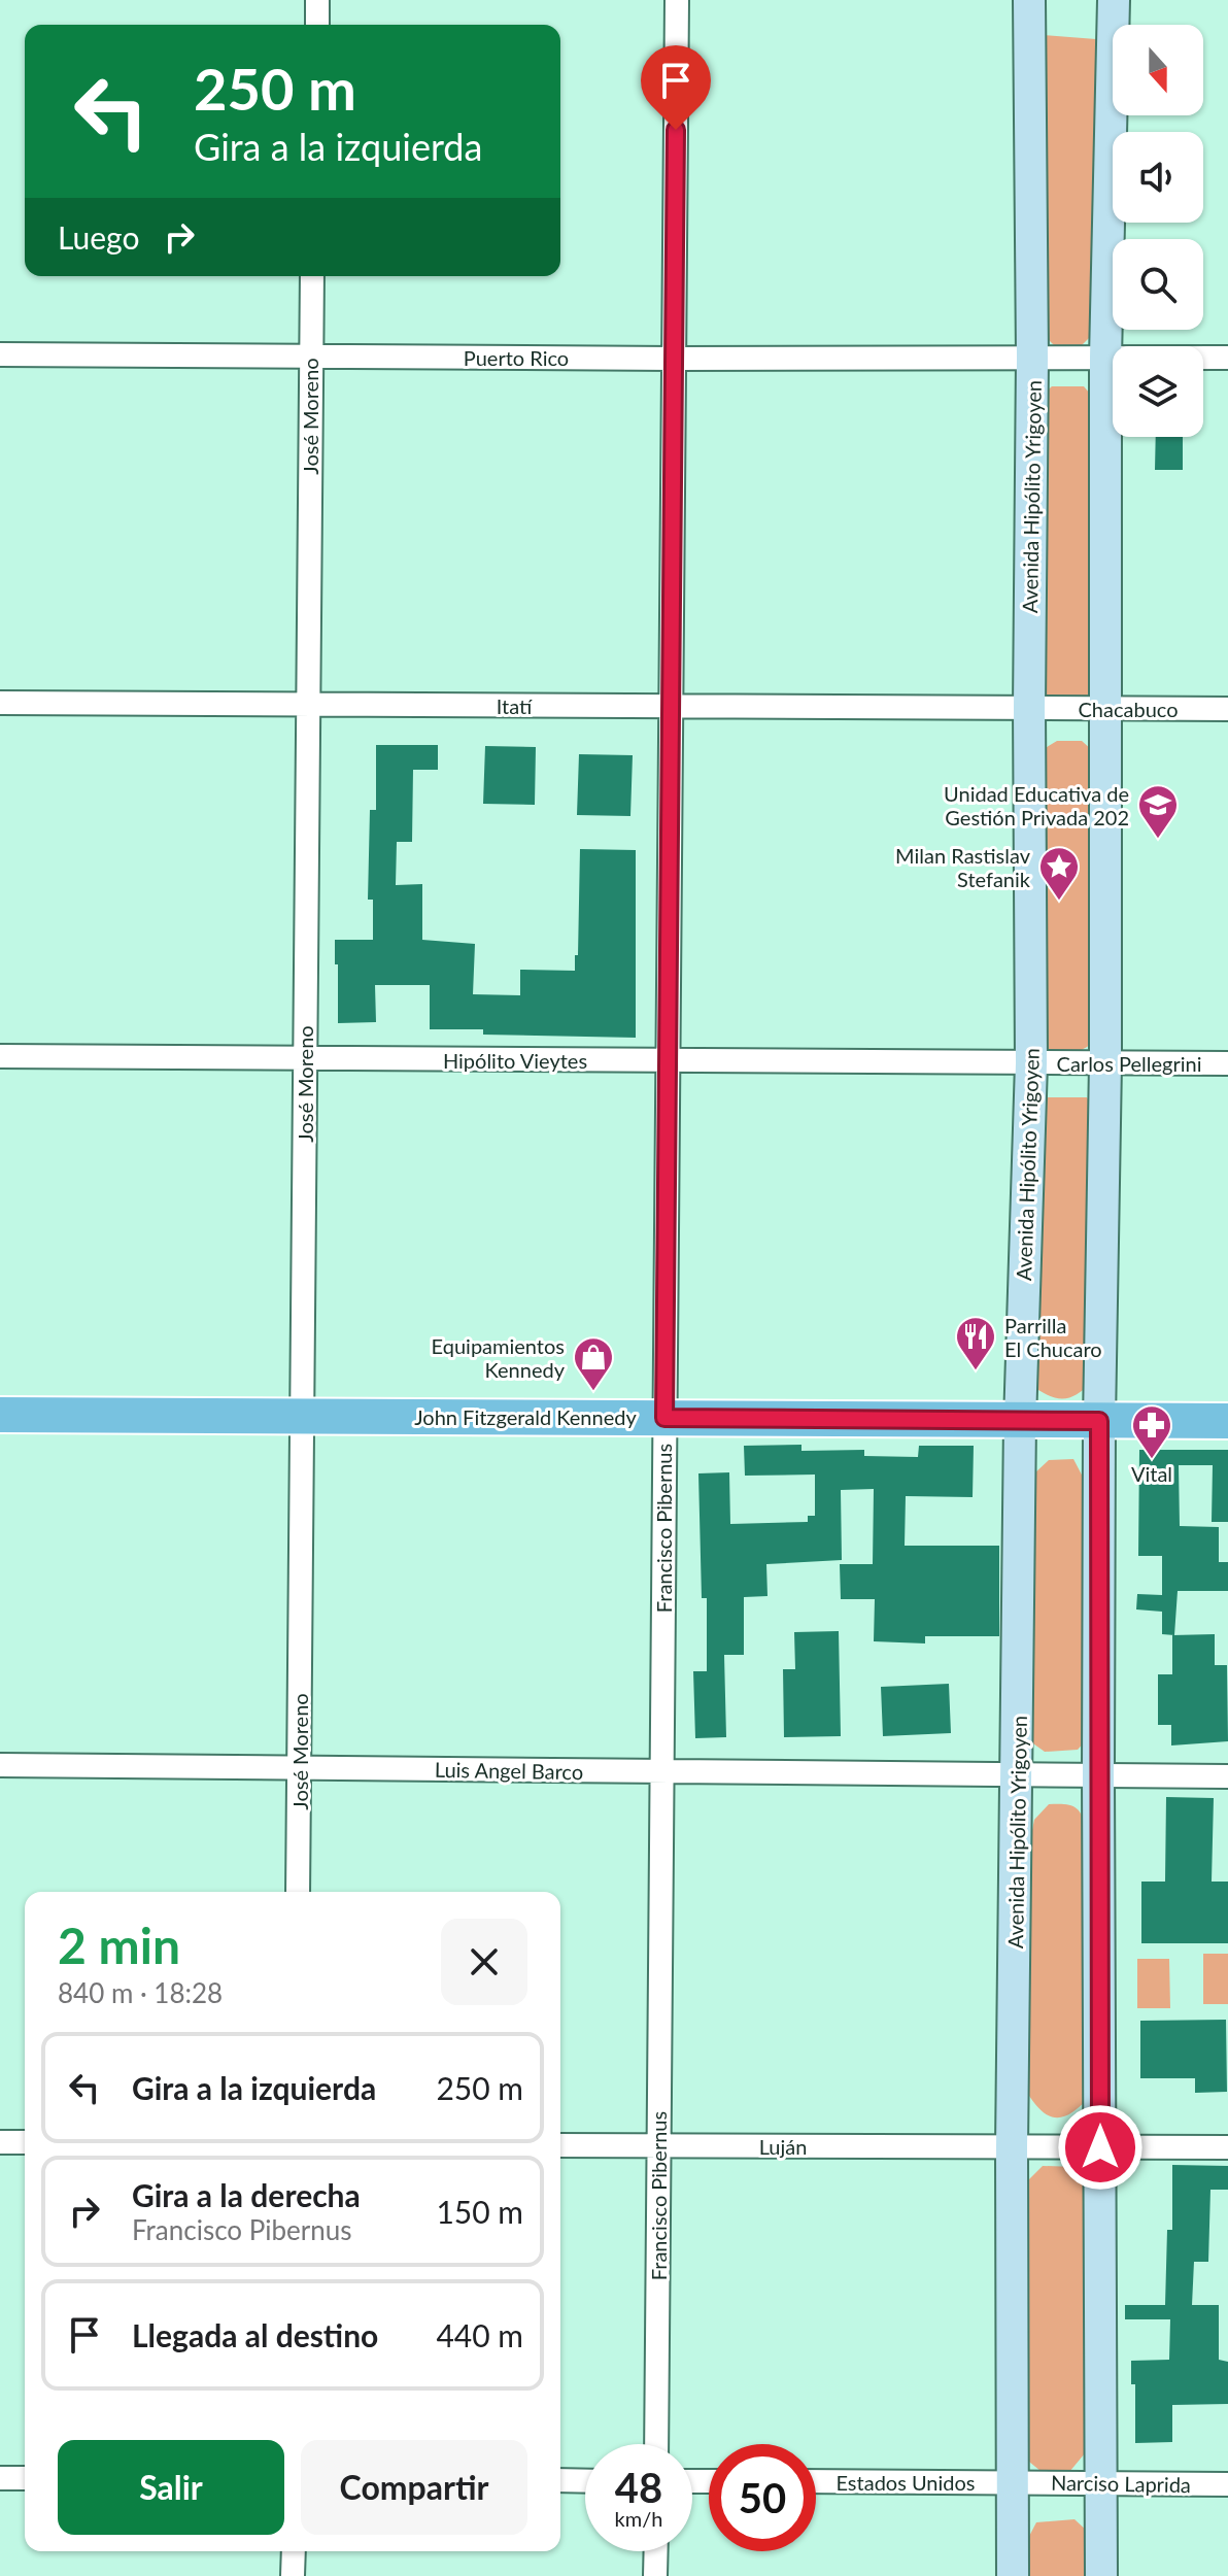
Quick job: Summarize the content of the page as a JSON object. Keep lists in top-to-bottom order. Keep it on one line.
{"streets":{"main road":["Avenida Hipólito Yrigoyen","John Fitzgerald Kennedy"],"street":["Puerto Rico","José Moreno","Itatí","Chacabuco","Hipólito Vieytes","Carlos Pellegrini","Francisco Pibernus","Luis Angel Barco","Luján","Estados Unidos","Narciso Laprida"]},"crossings":[["Puerto Rico","José Moreno"],["Puerto Rico","Avenida Hipólito Yrigoyen"],["Puerto Rico","Francisco Pibernus"],["José Moreno","Itatí"],["José Moreno","Hipólito Vieytes"],["José Moreno","John Fitzgerald Kennedy"],["José Moreno","Luis Angel Barco"],["Avenida Hipólito Yrigoyen","Itatí"],["Avenida Hipólito Yrigoyen","Chacabuco"],["Avenida Hipólito Yrigoyen","Hipólito Vieytes"],["Avenida Hipólito Yrigoyen","Carlos Pellegrini"],["Avenida Hipólito Yrigoyen","John Fitzgerald Kennedy"],["Avenida Hipólito Yrigoyen","Luis Angel Barco"],["Avenida Hipólito Yrigoyen","Luján"],["Avenida Hipólito Yrigoyen","Estados Unidos"],["Avenida Hipólito Yrigoyen","Narciso Laprida"],["Itatí","Chacabuco"],["Itatí","Francisco Pibernus"],["Hipólito Vieytes","Carlos Pellegrini"],["Hipólito Vieytes","Francisco Pibernus"],["John Fitzgerald Kennedy","Francisco Pibernus"],["Francisco Pibernus","Luis Angel Barco"],["Francisco Pibernus","Luján"],["Estados Unidos","Narciso Laprida"]],"places":{"school or university":["Unidad Educativa de Gestión Privada 202"],"place":["Milan Rastislav Stefanik"],"restaurant":["Parrilla El Chucaro"],"shop":["Equipamientos Kennedy"],"pharmacy":["Vital"]},"north":"bottom","page":{"turn":["250 m","Gira a la izquierda"],"then":"Luego","heading":["2 min","840 m · 18:28"],"list":[{"name":"Gira a la izquierda","value":"250 m"},{"name":"Gira a la derecha","note":"Francisco Pibernus","value":"150 m"},{"name":"Llegada al destino","value":"440 m"}],"buttons":["Salir","Compartir"],"speed":"48 km/h","limit":"50"}}
